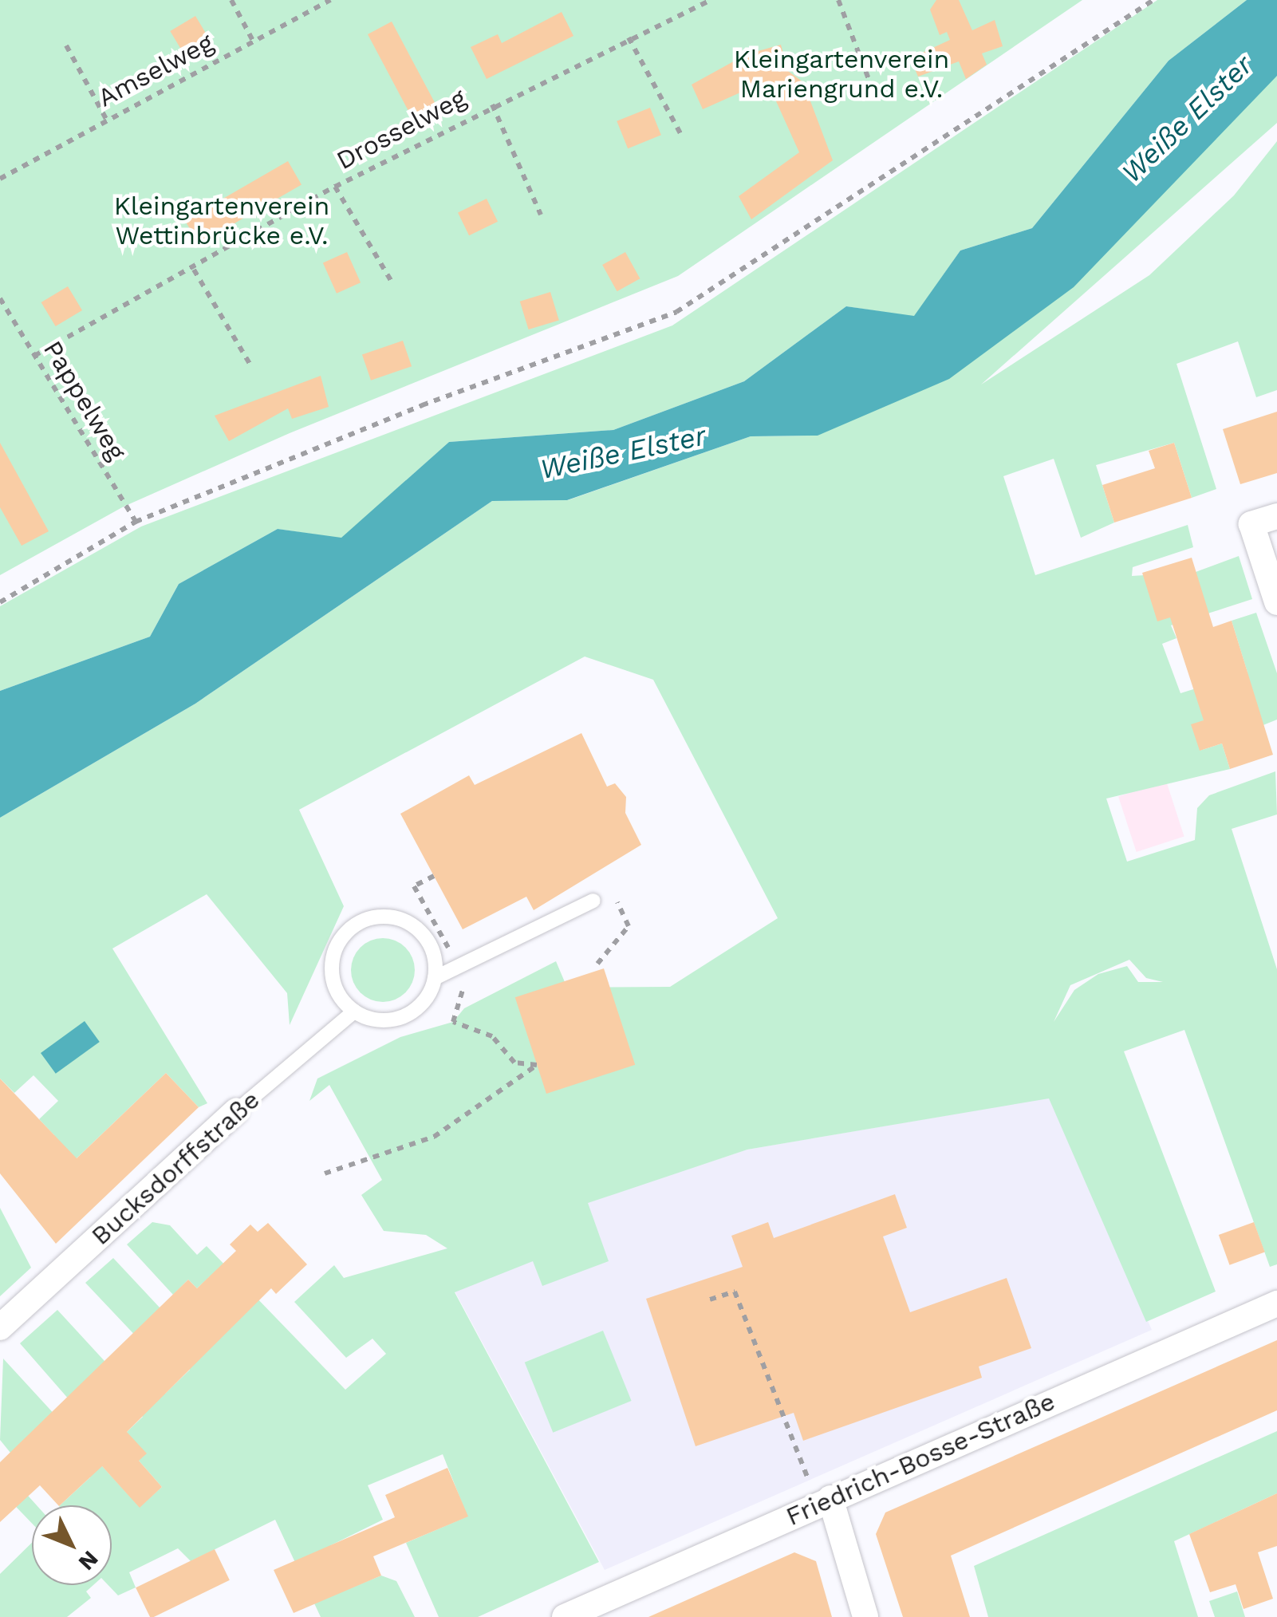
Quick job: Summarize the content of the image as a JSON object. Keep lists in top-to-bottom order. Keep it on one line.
{"streets":{"street":["Bucksdorffstraße","Friedrich-Bosse-Straße"],"path":["Amselweg","Drosselweg","Pappelweg"]},"crossings":[["Drosselweg","Pappelweg"]],"water":["Weiße Elster"],"parks":["Kleingartenverein Mariengrund e.V.","Kleingartenverein Wettinbrücke e.V."],"north":"bottom right"}
